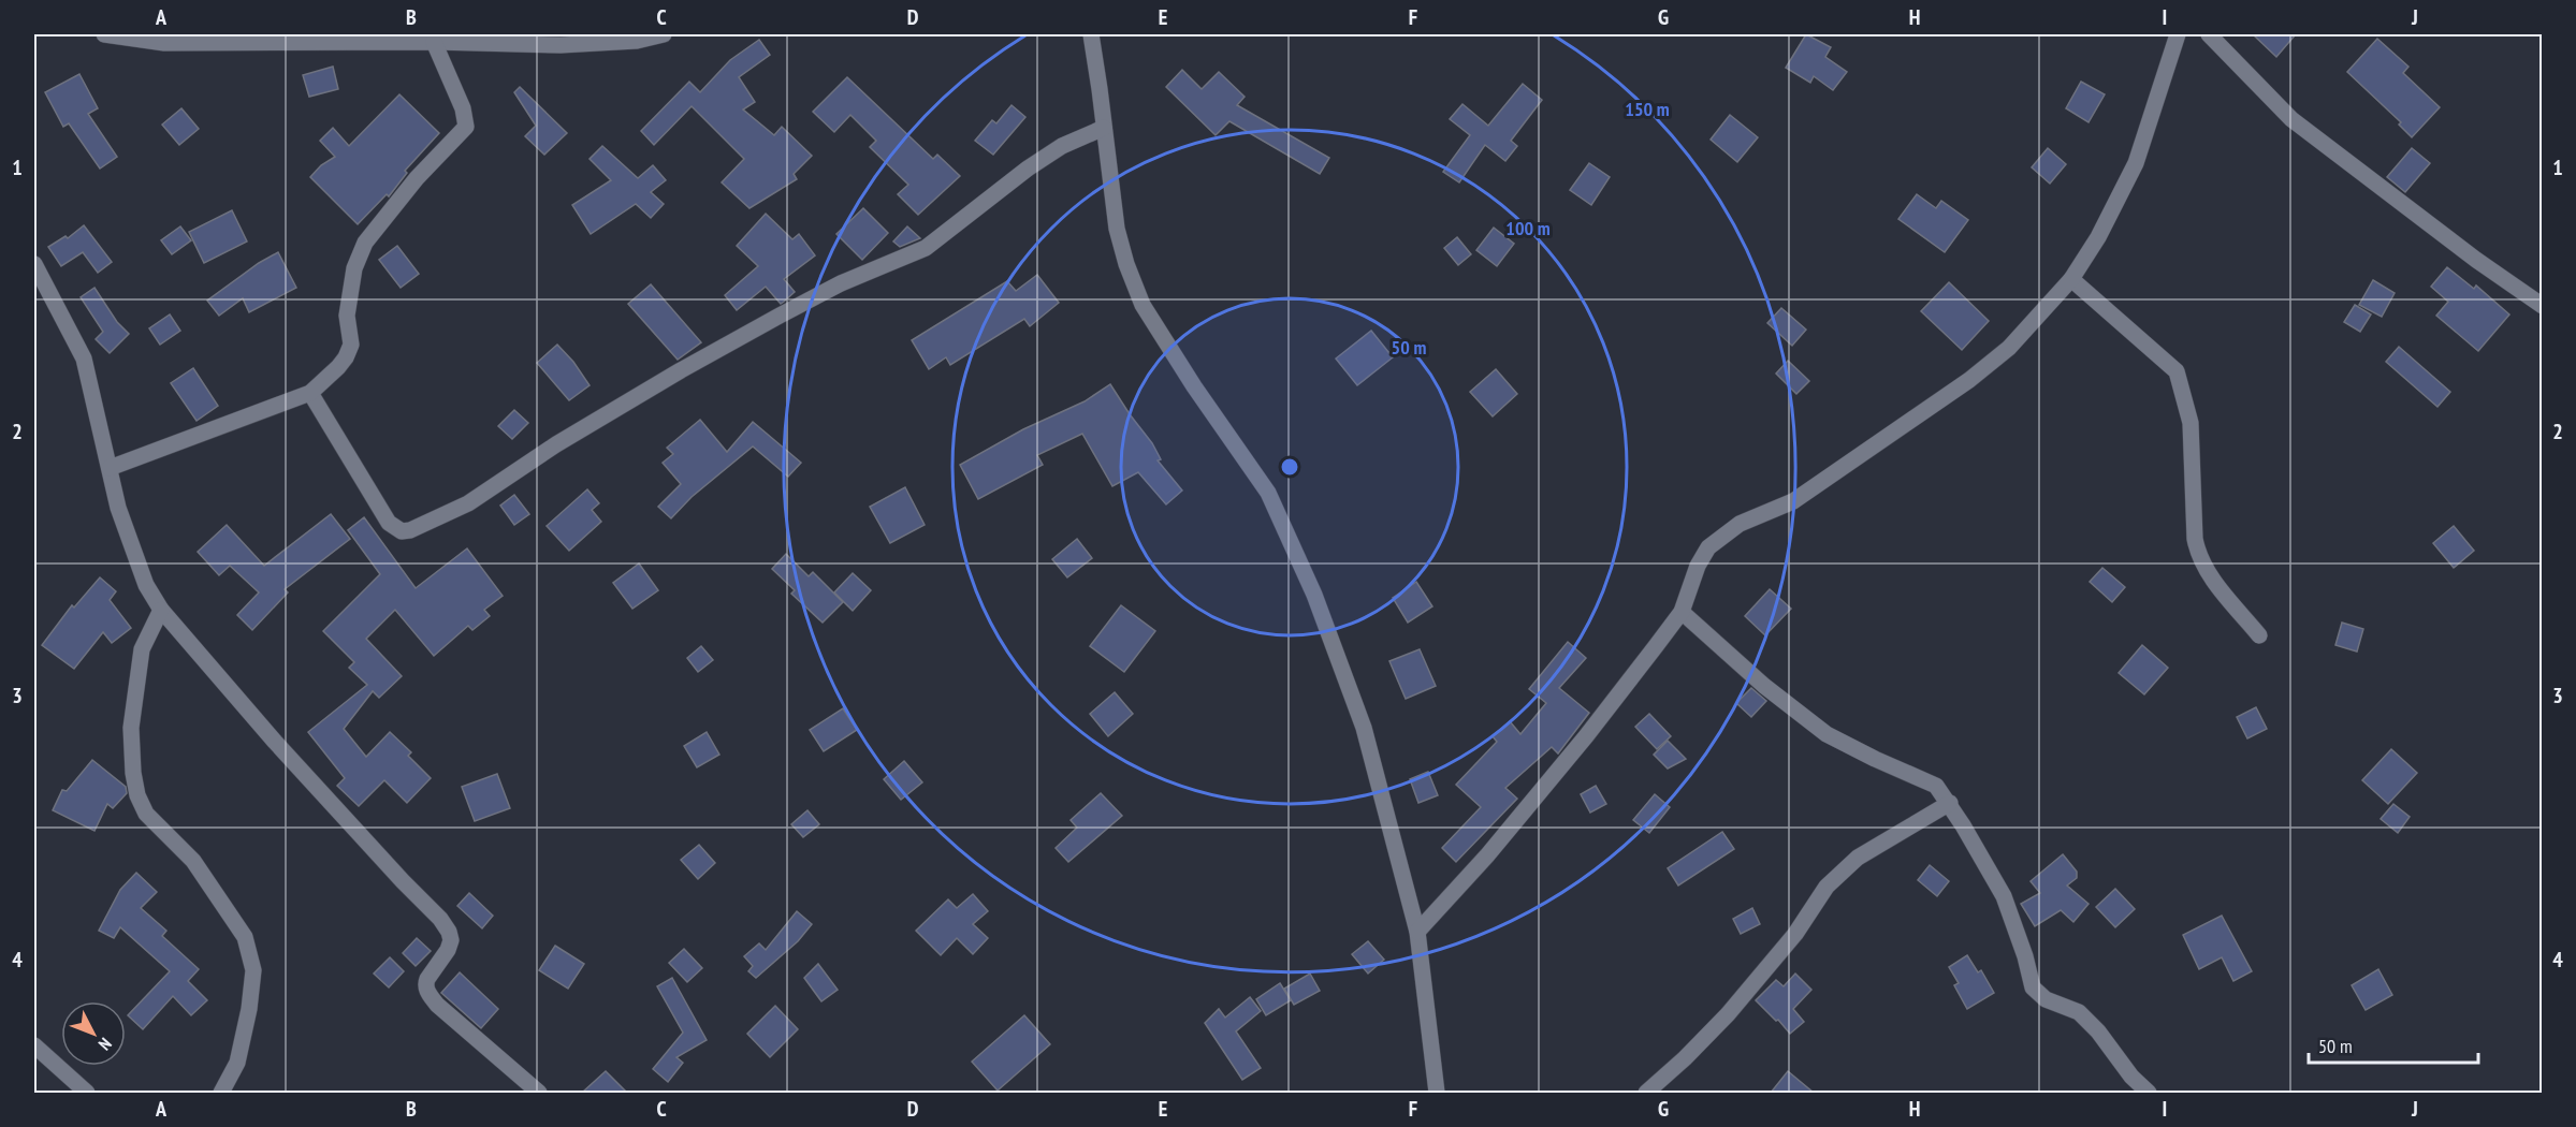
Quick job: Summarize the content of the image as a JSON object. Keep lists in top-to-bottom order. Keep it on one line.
{"scale_bar":"50 m","north":"bottom right","grid":{"columns":["A","B","C","D","E","F","G","H","I","J"],"rows":["1","2","3","4"]},"rings":["150 m","100 m","50 m"]}
